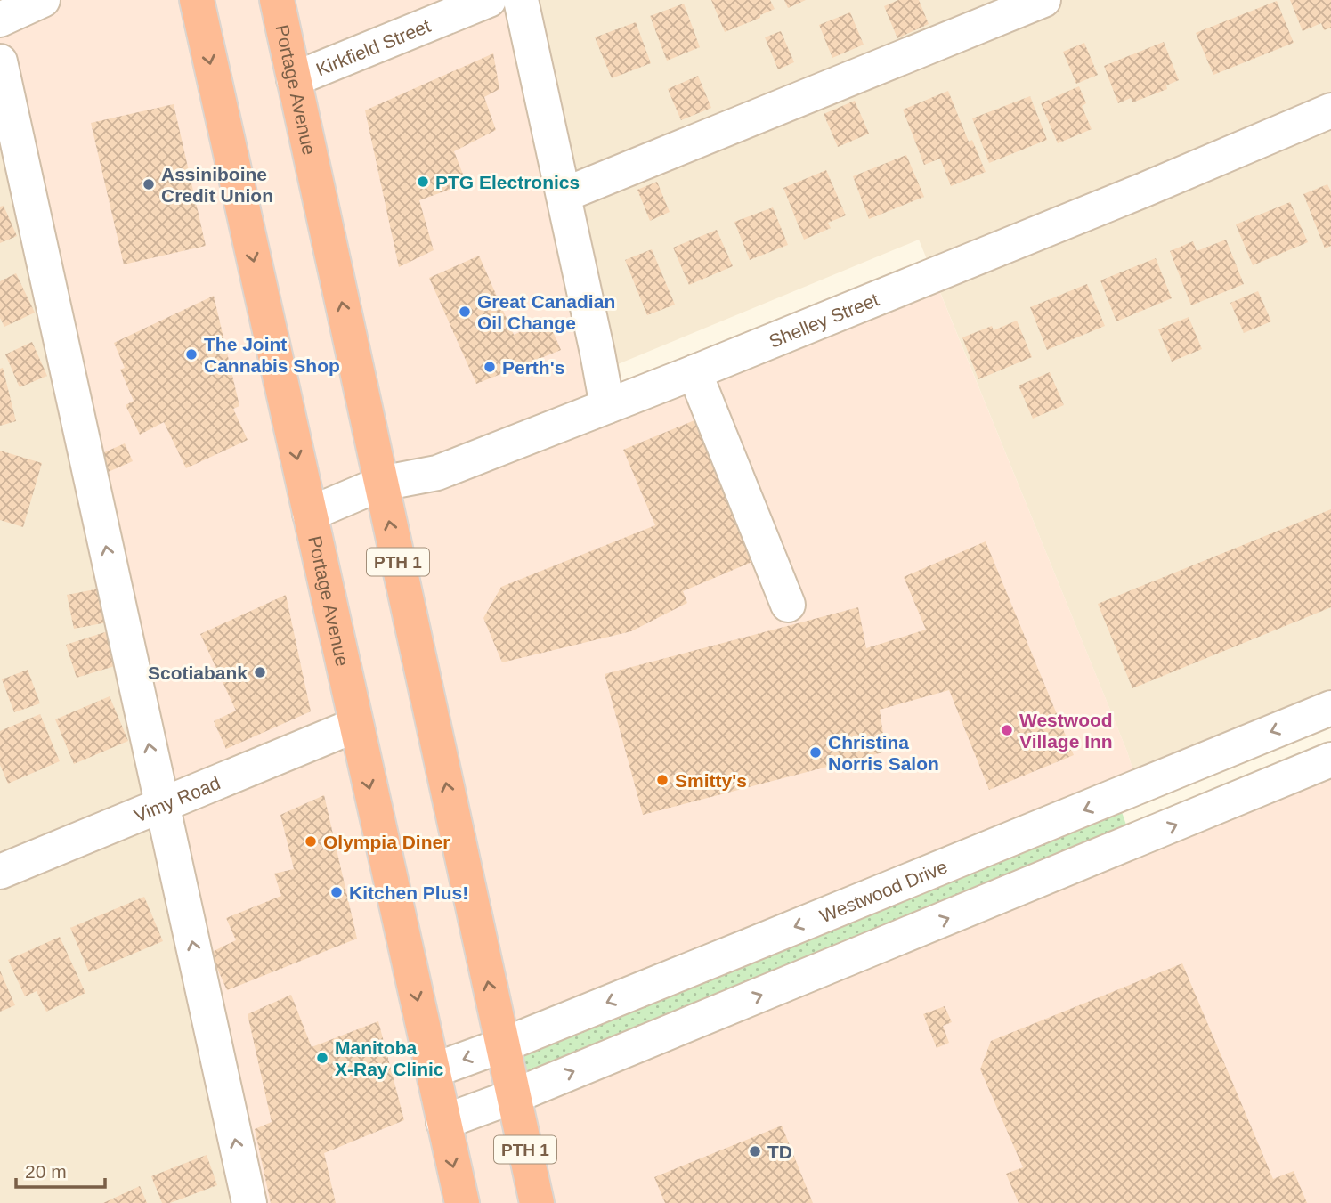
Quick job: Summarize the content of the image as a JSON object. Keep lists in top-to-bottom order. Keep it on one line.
{"streets":{"highway":["Portage Avenue","PTH 1"],"street":["Kirkfield Street","Shelley Street","Vimy Road","Westwood Drive"]},"crossings":[["Kirkfield Street","Portage Avenue"],["Portage Avenue","Shelley Street"],["Portage Avenue","Vimy Road"],["Portage Avenue","Westwood Drive"]],"places":["PTG Electronics","Assiniboine Credit Union","Great Canadian Oil Change","The Joint Cannabis Shop","Perth's","Scotiabank","Westwood Village Inn","Christina Norris Salon","Smitty's","Olympia Diner","Kitchen Plus!","Manitoba X-Ray Clinic","TD"],"scale_bar":"20 m"}
